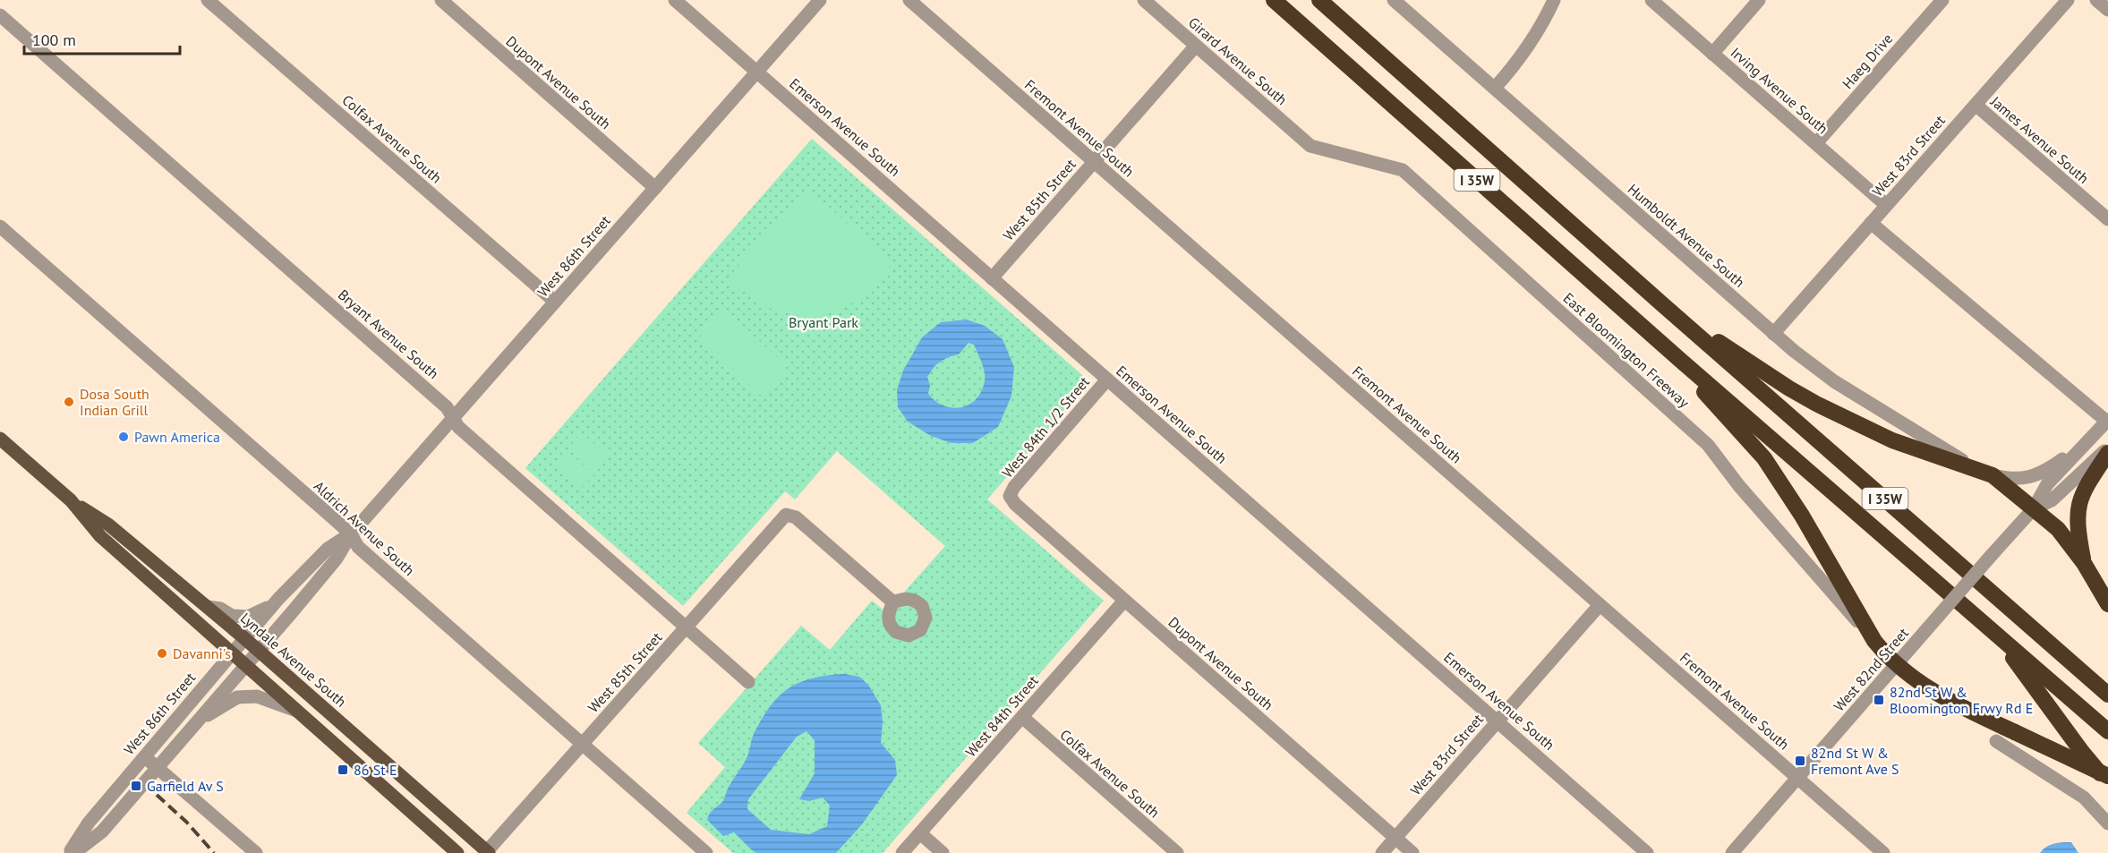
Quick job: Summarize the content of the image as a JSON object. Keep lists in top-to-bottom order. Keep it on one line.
{"streets":{"highway":["I 35W"],"main road":["Lyndale Avenue South"],"street":["Girard Avenue South","Haeg Drive","Dupont Avenue South","Irving Avenue South","Emerson Avenue South","Fremont Avenue South","Colfax Avenue South","James Avenue South","West 83rd Street","West 85th Street","Humboldt Avenue South","West 86th Street","Bryant Avenue South","East Bloomington Freeway","West 84th 1/2 Street","Aldrich Avenue South","West 82nd Street","West 84th Street"]},"crossings":[["Girard Avenue South","West 85th Street"],["Girard Avenue South","East Bloomington Freeway"],["Haeg Drive","Irving Avenue South"],["Dupont Avenue South","West 83rd Street"],["Dupont Avenue South","West 86th Street"],["Dupont Avenue South","West 84th 1/2 Street"],["Dupont Avenue South","West 84th Street"],["Irving Avenue South","West 83rd Street"],["Emerson Avenue South","West 83rd Street"],["Emerson Avenue South","West 85th Street"],["Emerson Avenue South","West 86th Street"],["Emerson Avenue South","West 84th 1/2 Street"],["Fremont Avenue South","West 83rd Street"],["Fremont Avenue South","West 85th Street"],["Fremont Avenue South","West 82nd Street"],["Colfax Avenue South","West 86th Street"],["Colfax Avenue South","West 84th Street"],["James Avenue South","West 83rd Street"],["West 83rd Street","Humboldt Avenue South"],["West 85th Street","Bryant Avenue South"],["West 85th Street","Aldrich Avenue South"],["West 85th Street","Lyndale Avenue South"],["West 86th Street","Bryant Avenue South"],["West 86th Street","Aldrich Avenue South"],["West 86th Street","Lyndale Avenue South"]],"parks":["Bryant Park"],"places":{"other":["Dosa South Indian Grill","Pawn America","Davanni's"],"transit":["82nd St W & Bloomington Frwy Rd E","82nd St W & Fremont Ave S","86 St E","Garfield Av S"]},"scale_bar":"100 m"}
